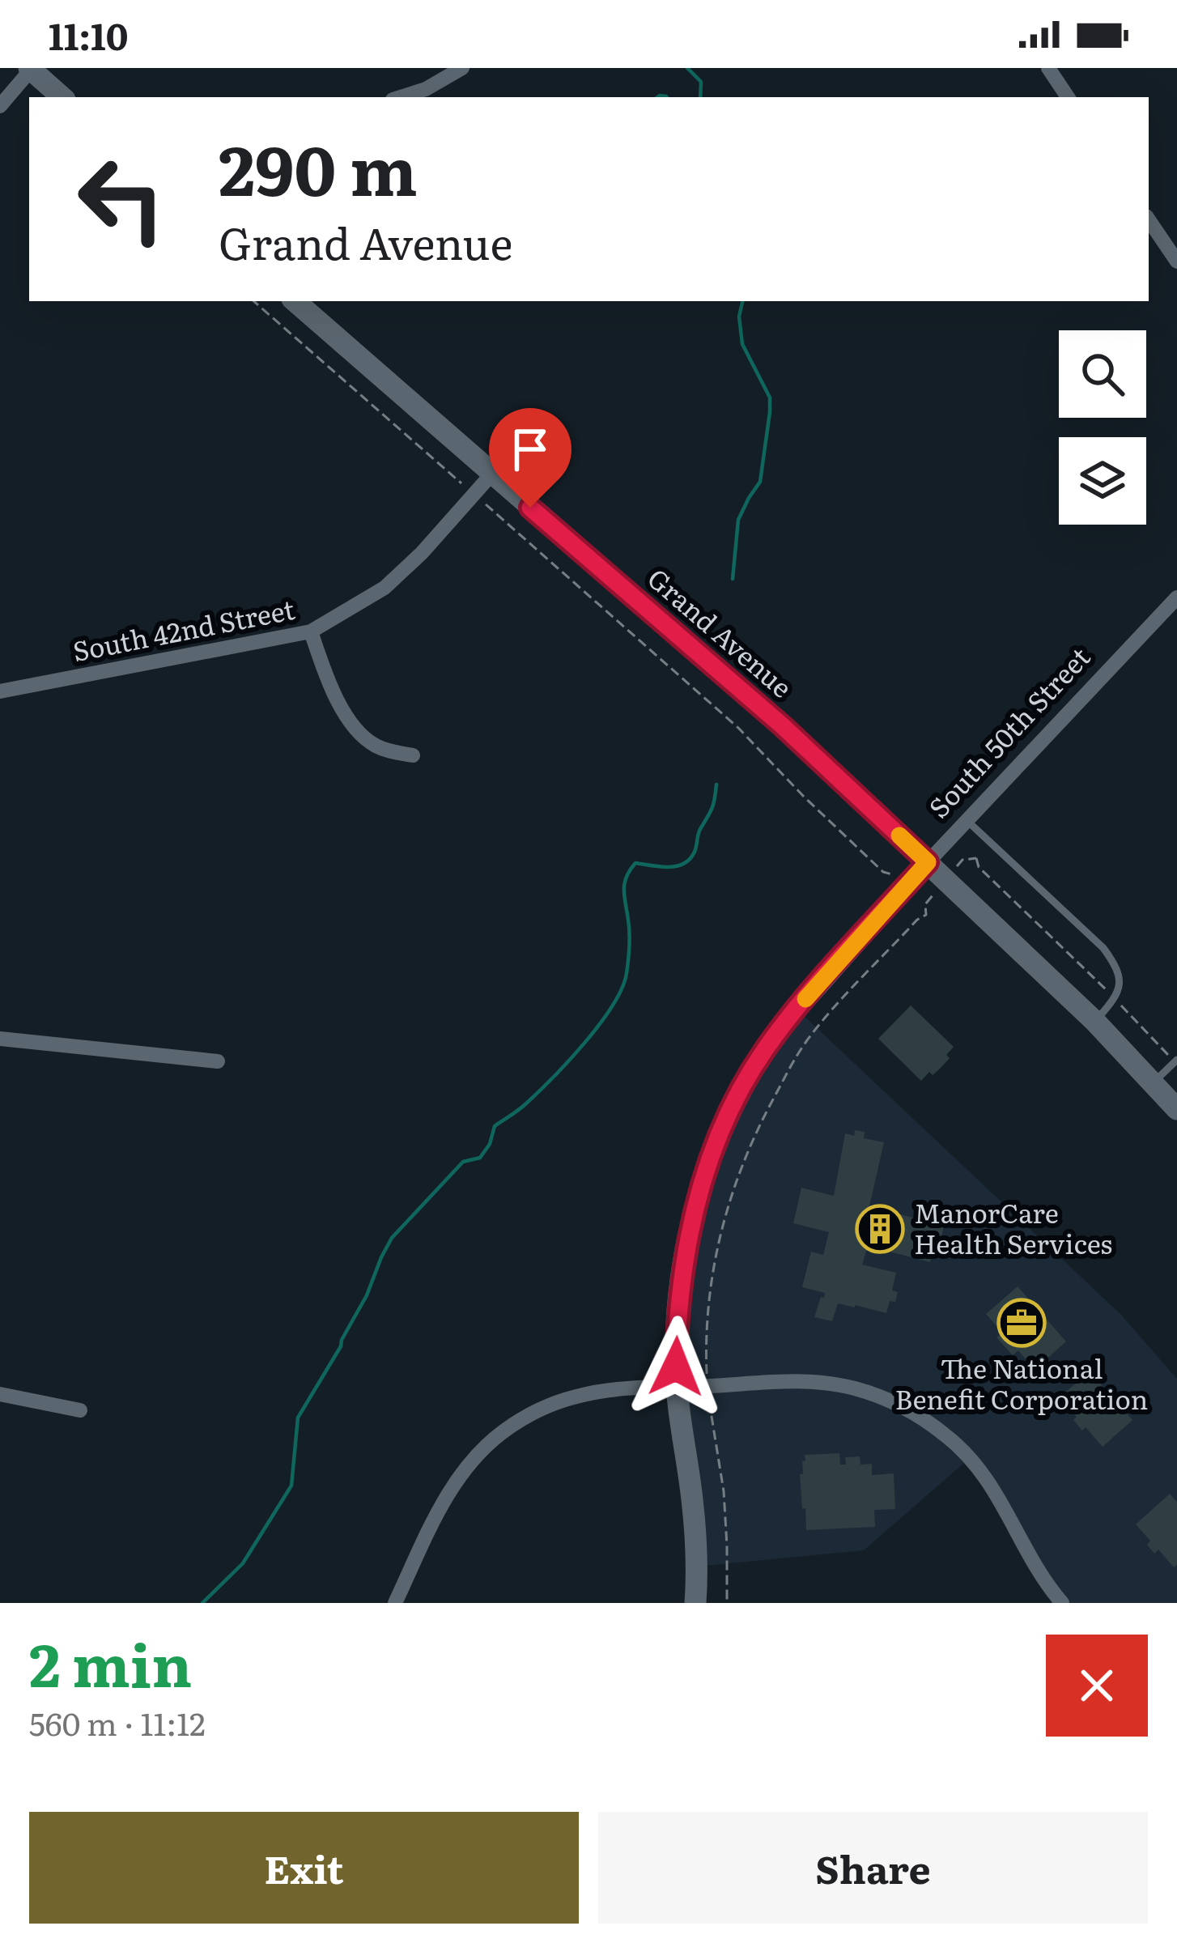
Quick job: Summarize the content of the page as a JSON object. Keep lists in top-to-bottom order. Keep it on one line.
{"streets":{"main road":["Grand Avenue","South 50th Street"],"street":["South 42nd Street"]},"crossings":[["South 42nd Street","Grand Avenue"],["Grand Avenue","South 50th Street"]],"places":{"building":["ManorCare Health Services"],"office":["The National Benefit Corporation"]},"page":{"status":"11:10","turn":["290 m","Grand Avenue"],"heading":["2 min","560 m · 11:12"],"buttons":["Exit","Share"]}}
